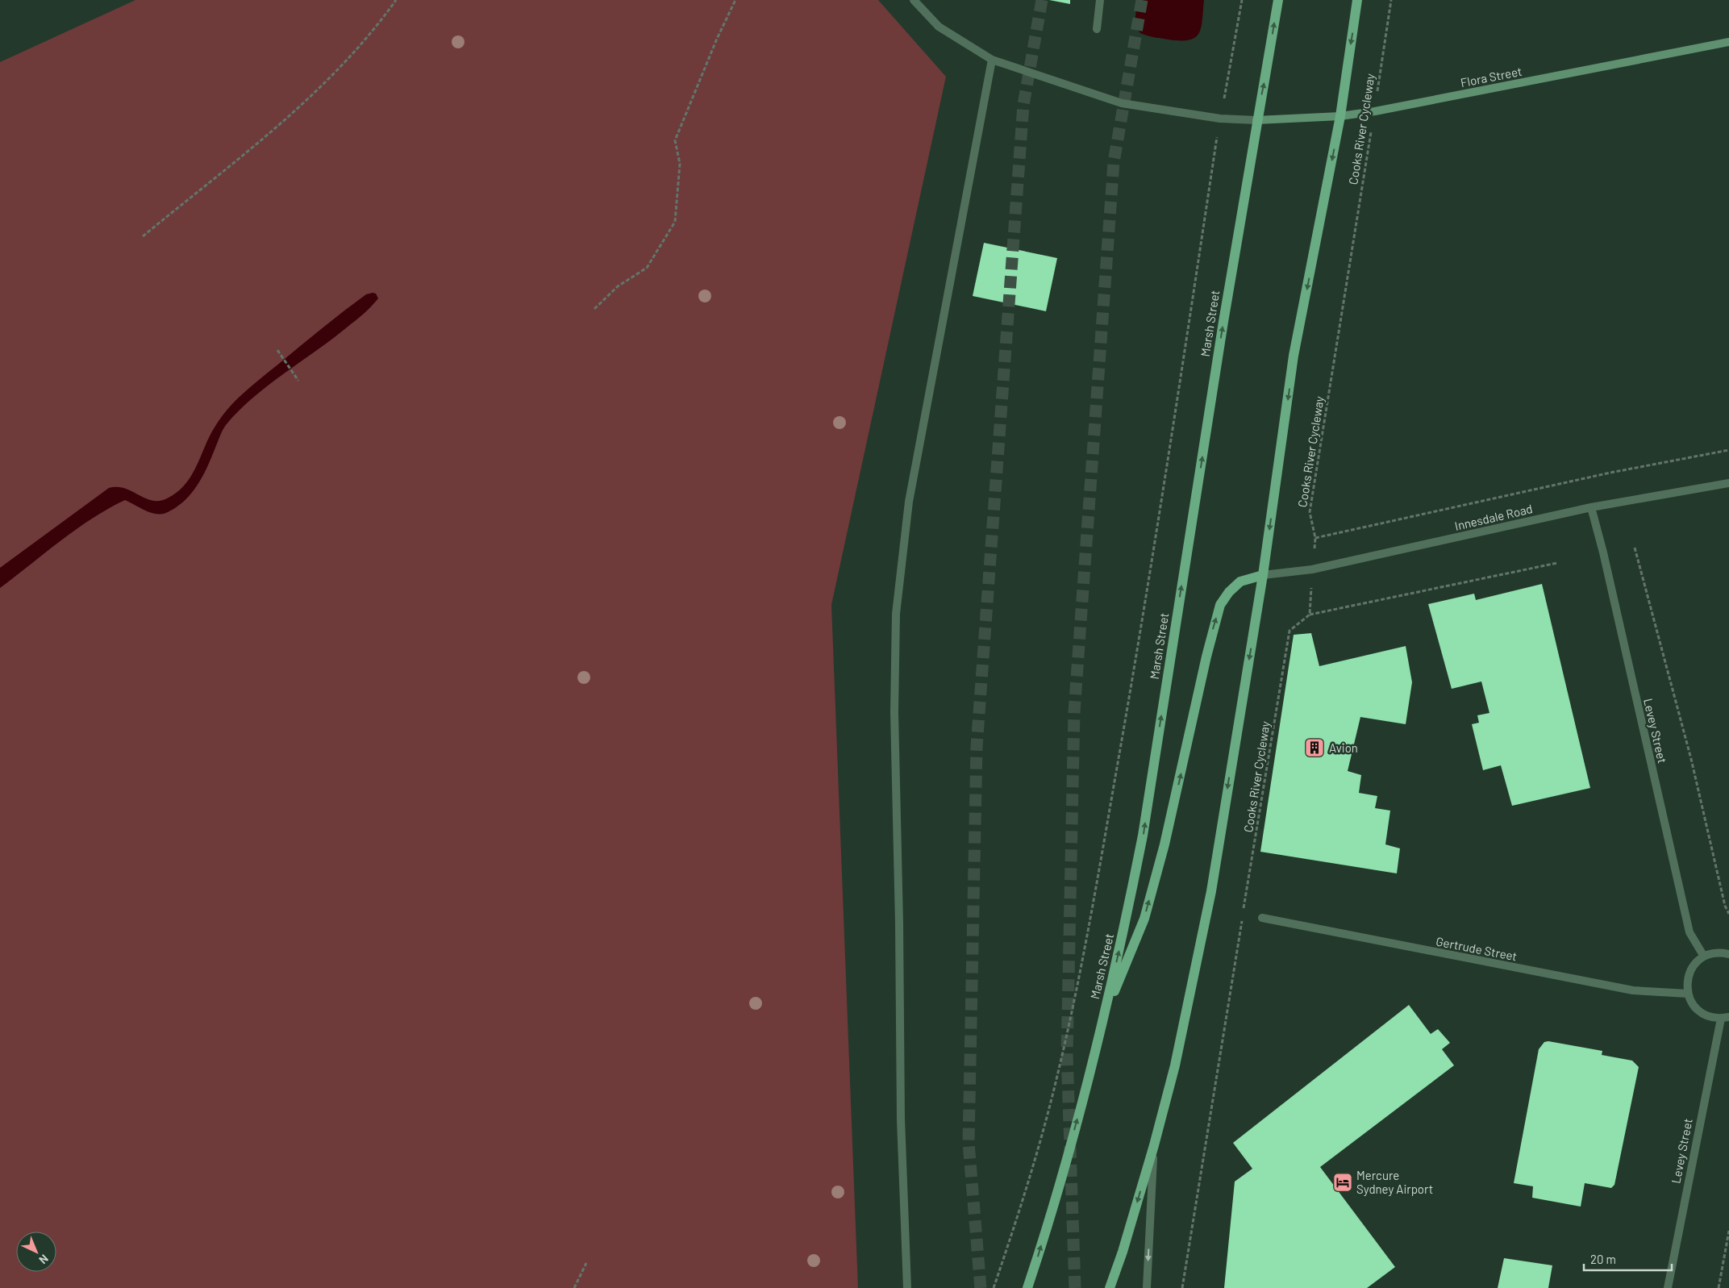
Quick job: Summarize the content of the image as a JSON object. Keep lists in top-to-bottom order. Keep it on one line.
{"streets":{"main road":["Flora Street","Marsh Street"],"street":["Innesdale Road","Levey Street","Gertrude Street"],"path":["Cooks River Cycleway"]},"crossings":[["Flora Street","Cooks River Cycleway"],["Flora Street","Marsh Street"],["Cooks River Cycleway","Innesdale Road"],["Innesdale Road","Levey Street"]],"places":{"building":["Avion"],"hotel":["Mercure Sydney Airport"]},"scale_bar":"20 m","north":"bottom right"}
